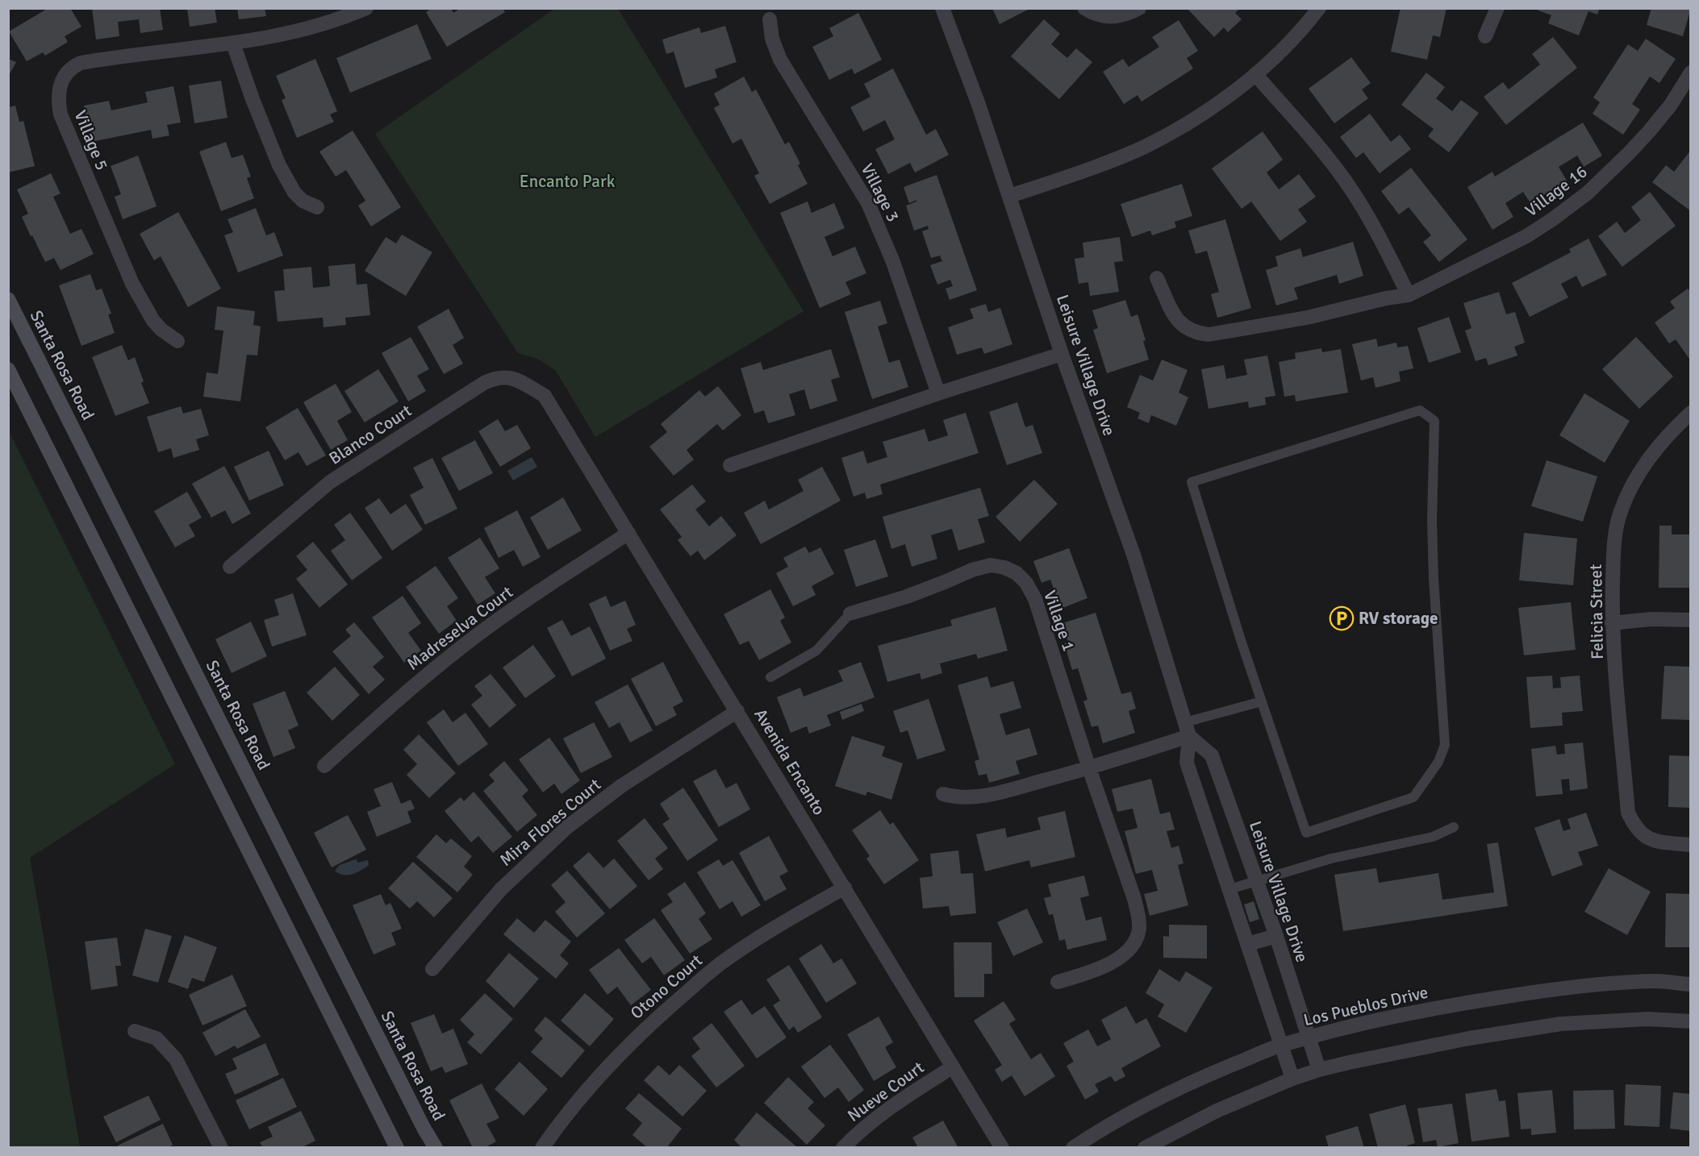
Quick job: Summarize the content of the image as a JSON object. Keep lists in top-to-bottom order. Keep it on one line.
{"streets":{"main road":["Santa Rosa Road"],"street":["Village 5","Village 16","Village 3","Leisure Village Drive","Blanco Court","Felicia Street","Village 1","Madreselva Court","Avenida Encanto","Mira Flores Court","Otono Court","Los Pueblos Drive","Nueve Court"]},"crossings":[["Leisure Village Drive","Los Pueblos Drive"],["Blanco Court","Avenida Encanto"],["Madreselva Court","Avenida Encanto"],["Avenida Encanto","Mira Flores Court"],["Avenida Encanto","Otono Court"],["Avenida Encanto","Nueve Court"]],"parks":["Encanto Park"],"places":{"parking":["RV storage"]}}
